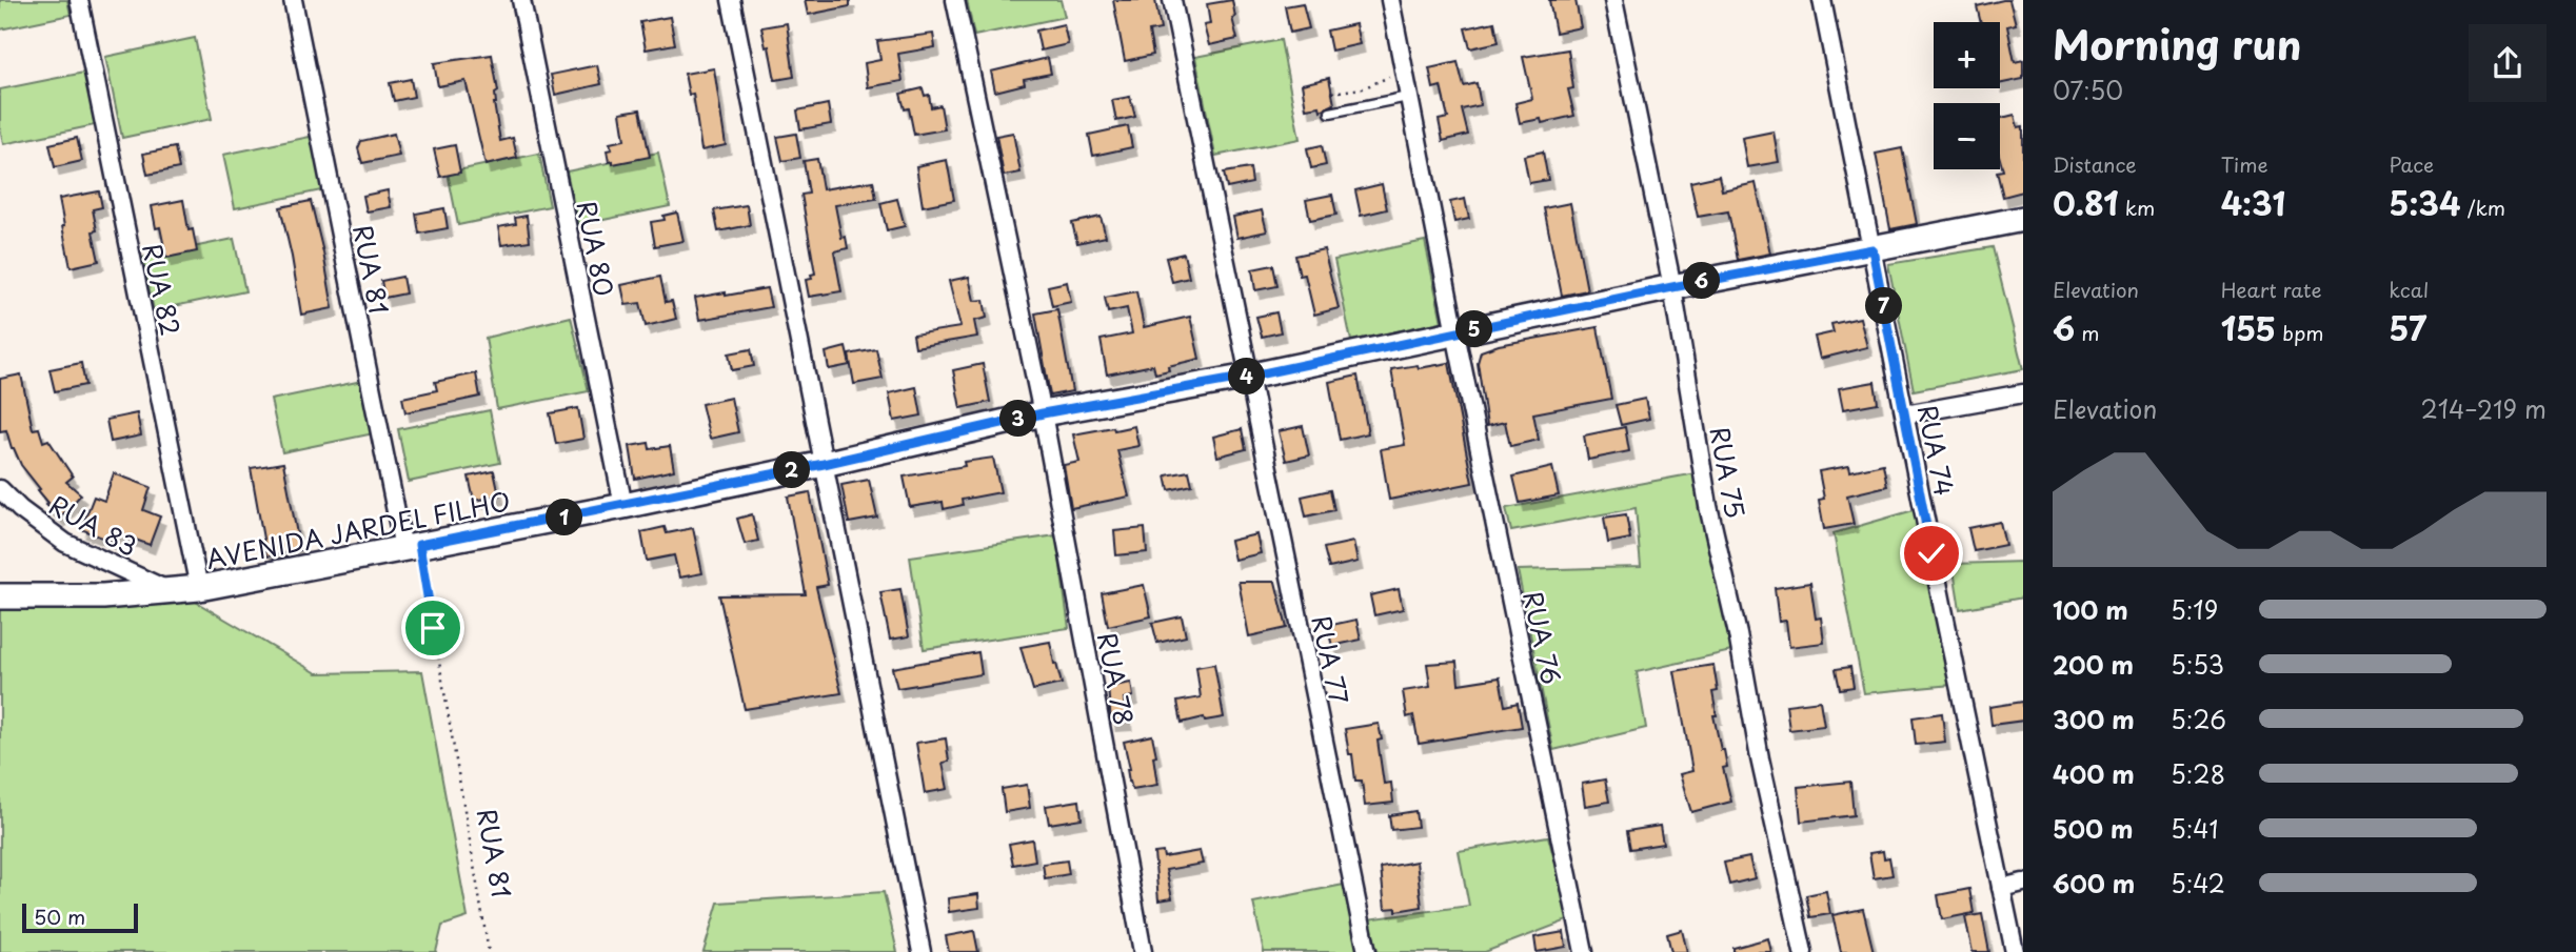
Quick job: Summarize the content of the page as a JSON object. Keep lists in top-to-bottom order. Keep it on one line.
{"streets":{"main road":["AVENIDA JARDEL FILHO"],"street":["RUA 80","RUA 81","RUA 82","RUA 74","RUA 75","RUA 83","RUA 76","RUA 77","RUA 78"]},"crossings":[["RUA 80","AVENIDA JARDEL FILHO"],["RUA 81","AVENIDA JARDEL FILHO"],["RUA 82","AVENIDA JARDEL FILHO"],["RUA 74","AVENIDA JARDEL FILHO"],["RUA 75","AVENIDA JARDEL FILHO"],["RUA 83","AVENIDA JARDEL FILHO"],["AVENIDA JARDEL FILHO","RUA 76"],["AVENIDA JARDEL FILHO","RUA 77"],["AVENIDA JARDEL FILHO","RUA 78"]],"scale_bar":"50 m","page":{"heading":["Morning run","07:50"],"map_buttons":["+","−"],"stats":[["Distance","0.81 km"],["Time","4:31"],["Pace","5:34 /km"],["Elevation","6 m"],["Heart rate","155 bpm"],["kcal","57"]],"pins":["6","7","5","4","3","2","1"],"chart":["Elevation","214–219 m"],"list":[{"name":"100 m","note":"5:19"},{"name":"200 m","note":"5:53"},{"name":"300 m","note":"5:26"},{"name":"400 m","note":"5:28"},{"name":"500 m","note":"5:41"},{"name":"600 m","note":"5:42"}],"scale":"50 m"}}
